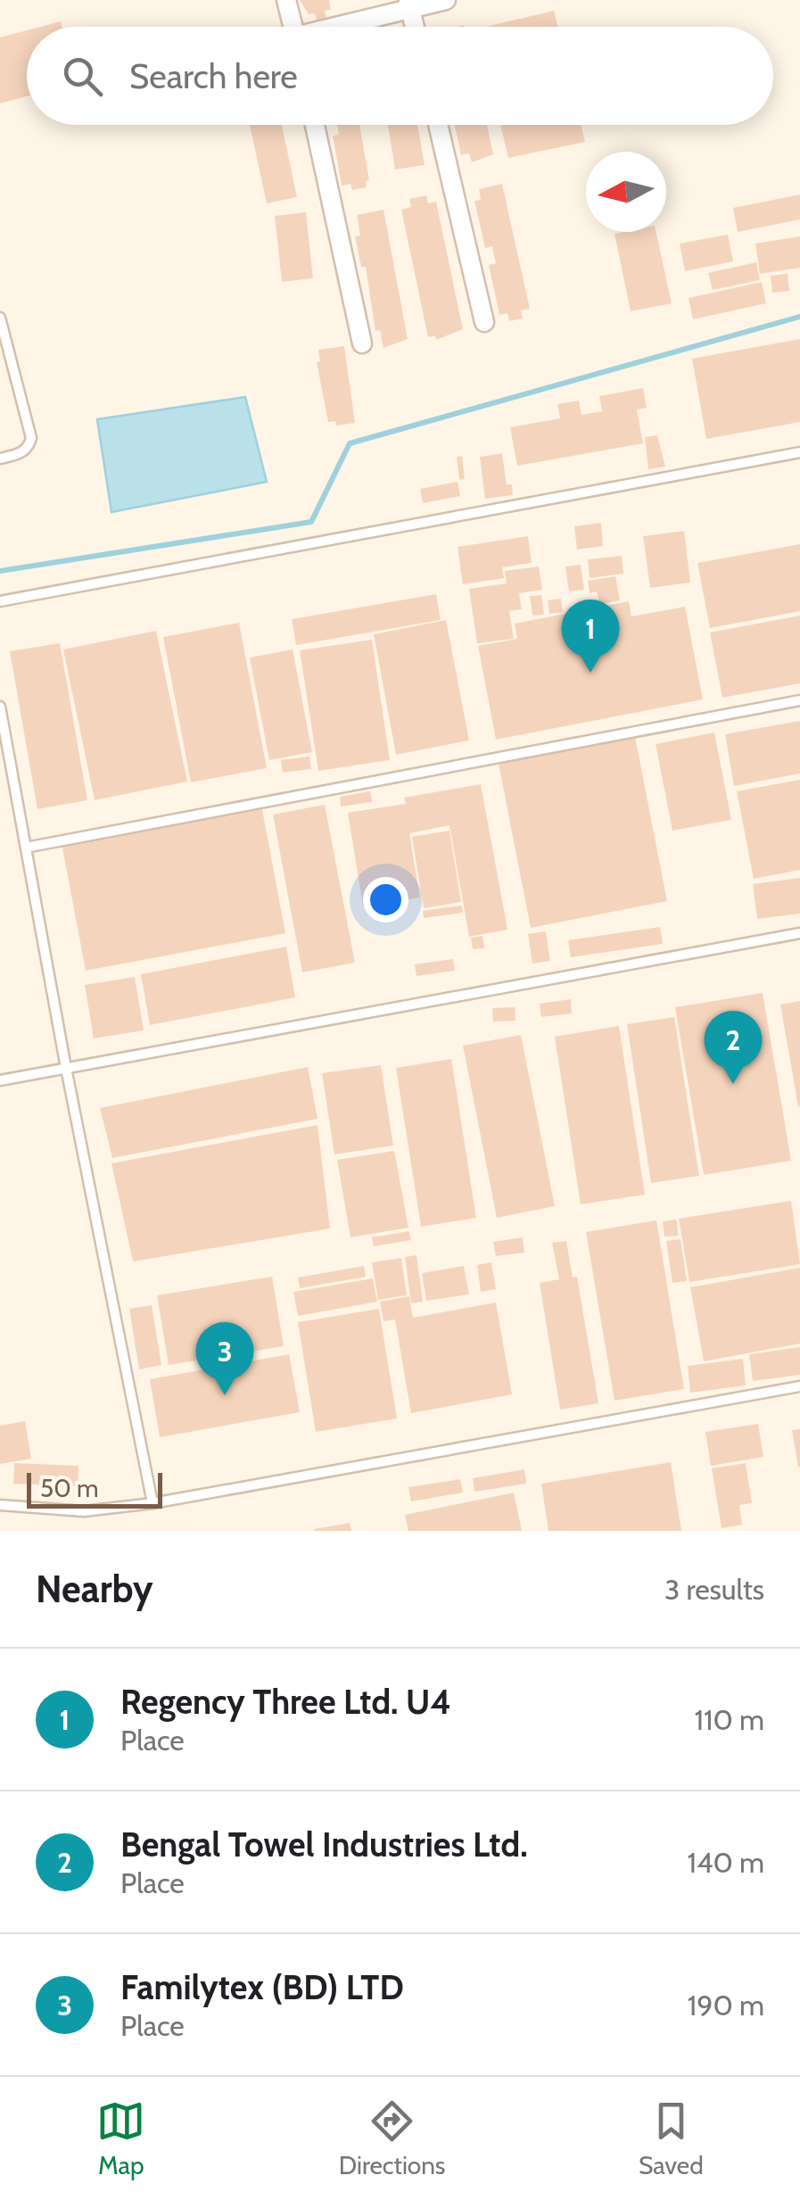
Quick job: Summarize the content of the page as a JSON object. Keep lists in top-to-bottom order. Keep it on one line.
{"scale_bar":"50 m","north":"left","page":{"search":"Search here","pins":["1","2","3"],"scale":"50 m","heading":["Nearby","3 results"],"list":[{"mark":"1","name":"Regency Three Ltd. U4","note":"Place","value":"110 m"},{"mark":"2","name":"Bengal Towel Industries Ltd.","note":"Place","value":"140 m"},{"mark":"3","name":"Familytex (BD) LTD","note":"Place","value":"190 m"}],"nav":["Map","Directions","Saved"]}}
